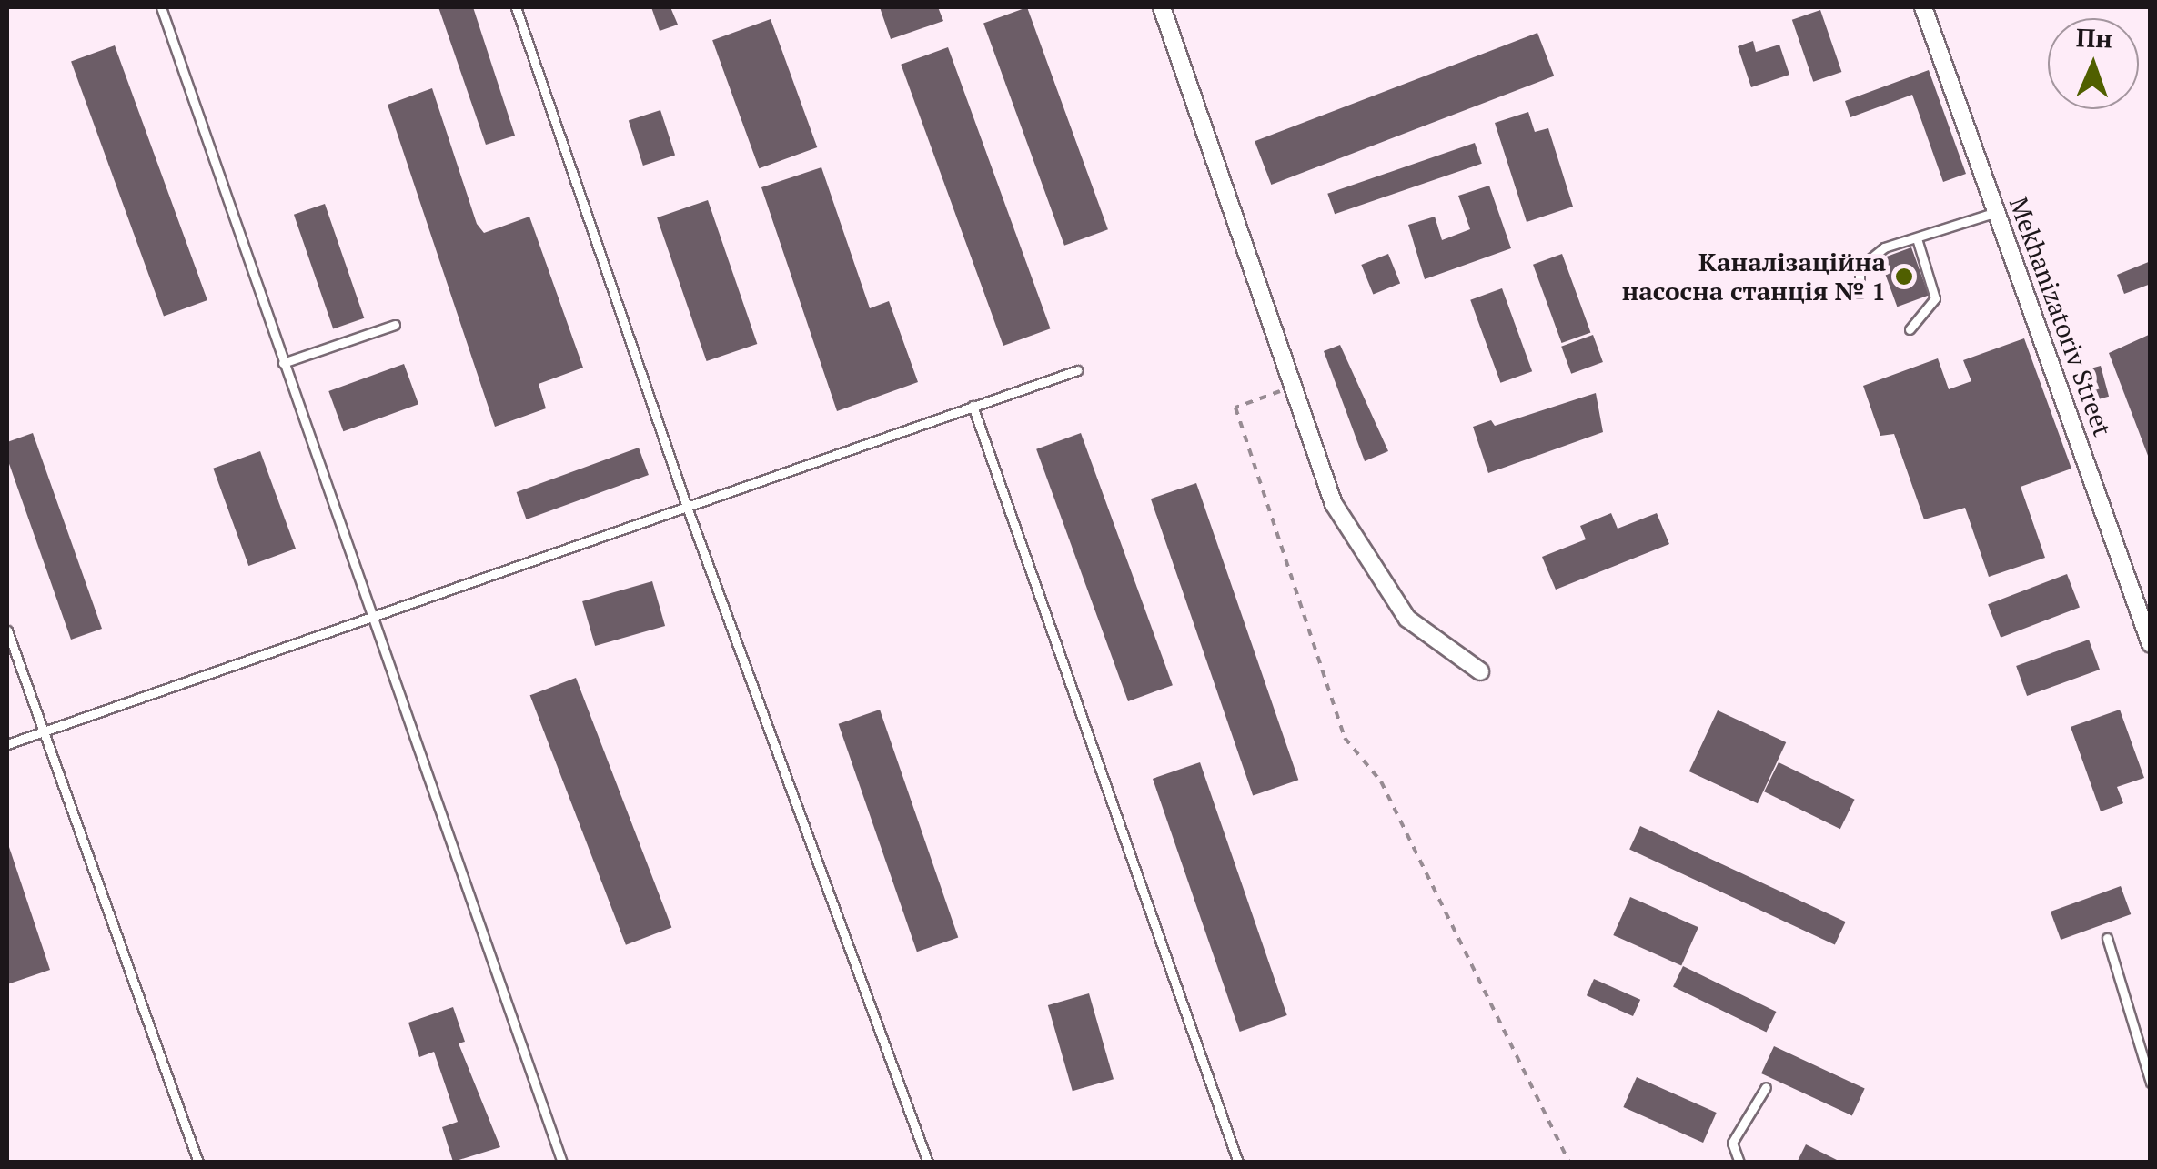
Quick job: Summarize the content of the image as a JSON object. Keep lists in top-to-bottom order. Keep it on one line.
{"streets":{"street":["Mekhanizatoriv Street"]},"places":["Каналізаційна насосна станція № 1"],"north":"top"}
